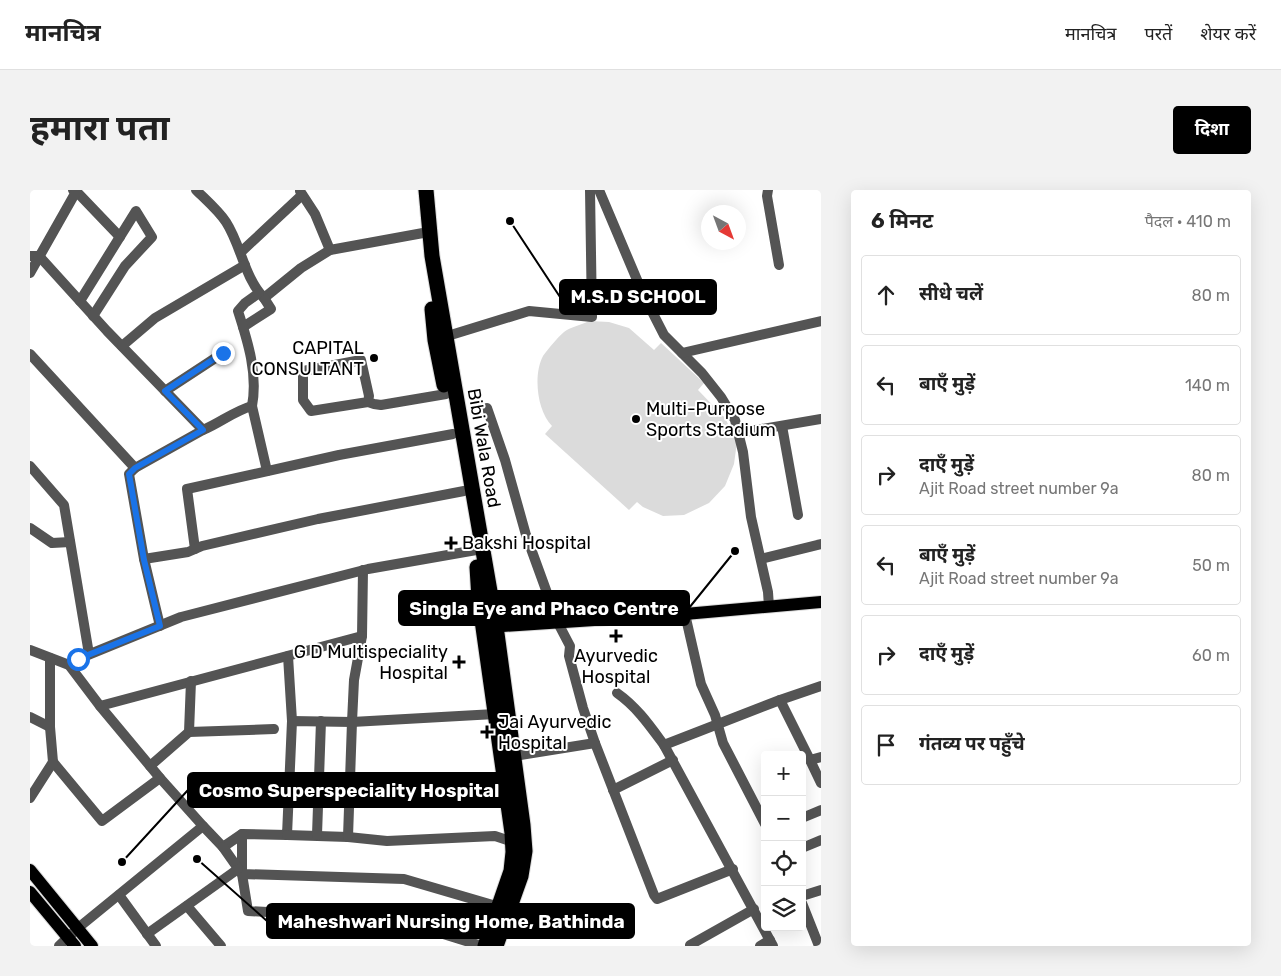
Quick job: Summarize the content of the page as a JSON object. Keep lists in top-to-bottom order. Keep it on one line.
{"streets":{"highway":["Bibi Wala Road"]},"places":{"other":["M.S.D SCHOOL","CAPITAL CONSULTANT","Multi-Purpose Sports Stadium","Singla Eye and Phaco Centre","Maheshwari Nursing Home, Bathinda","Cosmo Superspeciality Hospital"],"health":["Bakshi Hospital","Ayurvedic Hospital","G D Multispeciality Hospital","Jai Ayurvedic Hospital"]},"north":"bottom right","page":{"header":"मानचित्र","nav":["मानचित्र","परतें","शेयर करें"],"buttons":"दिशा","title":"हमारा पता","heading":["6 मिनट","पैदल · 410 m"],"list":[["सीधे चलें","80 m"],["बाएँ मुड़ें","140 m"],["दाएँ मुड़ें","Ajit Road street number 9a","80 m"],["बाएँ मुड़ें","Ajit Road street number 9a","50 m"],["दाएँ मुड़ें","60 m"],"गंतव्य पर पहुँचे"],"map_buttons":["+","−"]}}
